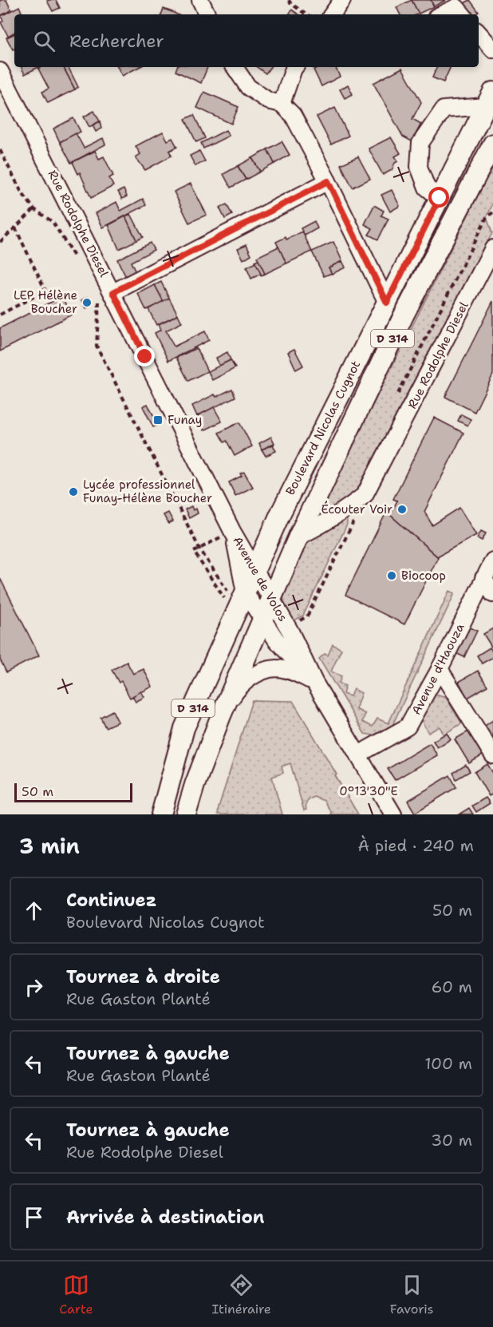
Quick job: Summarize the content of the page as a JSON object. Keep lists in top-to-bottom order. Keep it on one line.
{"streets":{"main road":["D 314","Boulevard Nicolas Cugnot"],"street":["Rue Rodolphe Diesel","Avenue de Volos","Avenue d'Haouza"]},"crossings":[["Rue Rodolphe Diesel","Boulevard Nicolas Cugnot"],["Rue Rodolphe Diesel","Avenue de Volos"],["Boulevard Nicolas Cugnot","Avenue de Volos"],["Avenue de Volos","Avenue d'Haouza"]],"places":{"other":["LEP Hélène Boucher","Lycée professionnel Funay-Hélène Boucher","Écouter Voir","Biocoop"],"transit":["Funay"]},"scale_bar":"50 m","page":{"search":"Rechercher","scale":"50 m","heading":["3 min","À pied · 240 m"],"list":[["Continuez","Boulevard Nicolas Cugnot","50 m"],["Tournez à droite","Rue Gaston Planté","60 m"],["Tournez à gauche","Rue Gaston Planté","100 m"],["Tournez à gauche","Rue Rodolphe Diesel","30 m"],"Arrivée à destination"],"nav":["Carte","Itinéraire","Favoris"]},"coordinates":["0°13'30\"E"]}
